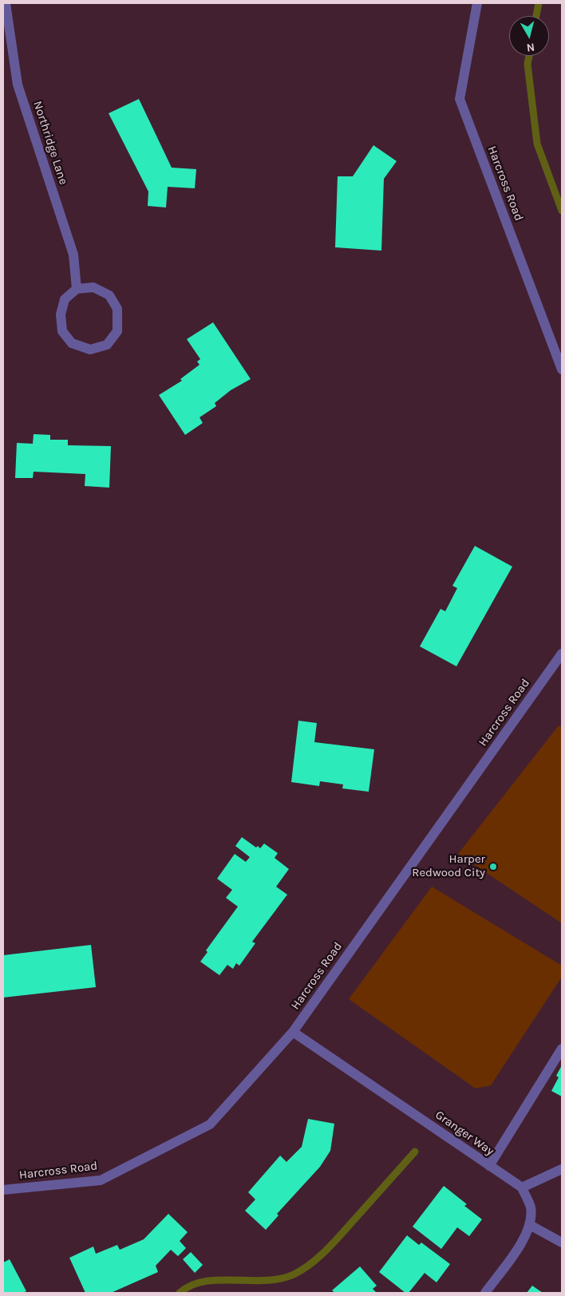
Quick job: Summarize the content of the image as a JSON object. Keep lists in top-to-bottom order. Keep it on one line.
{"streets":{"street":["Northridge Lane","Harcross Road","Granger Way"]},"crossings":[["Harcross Road","Granger Way"]],"places":["Harper Redwood City"],"north":"bottom"}
